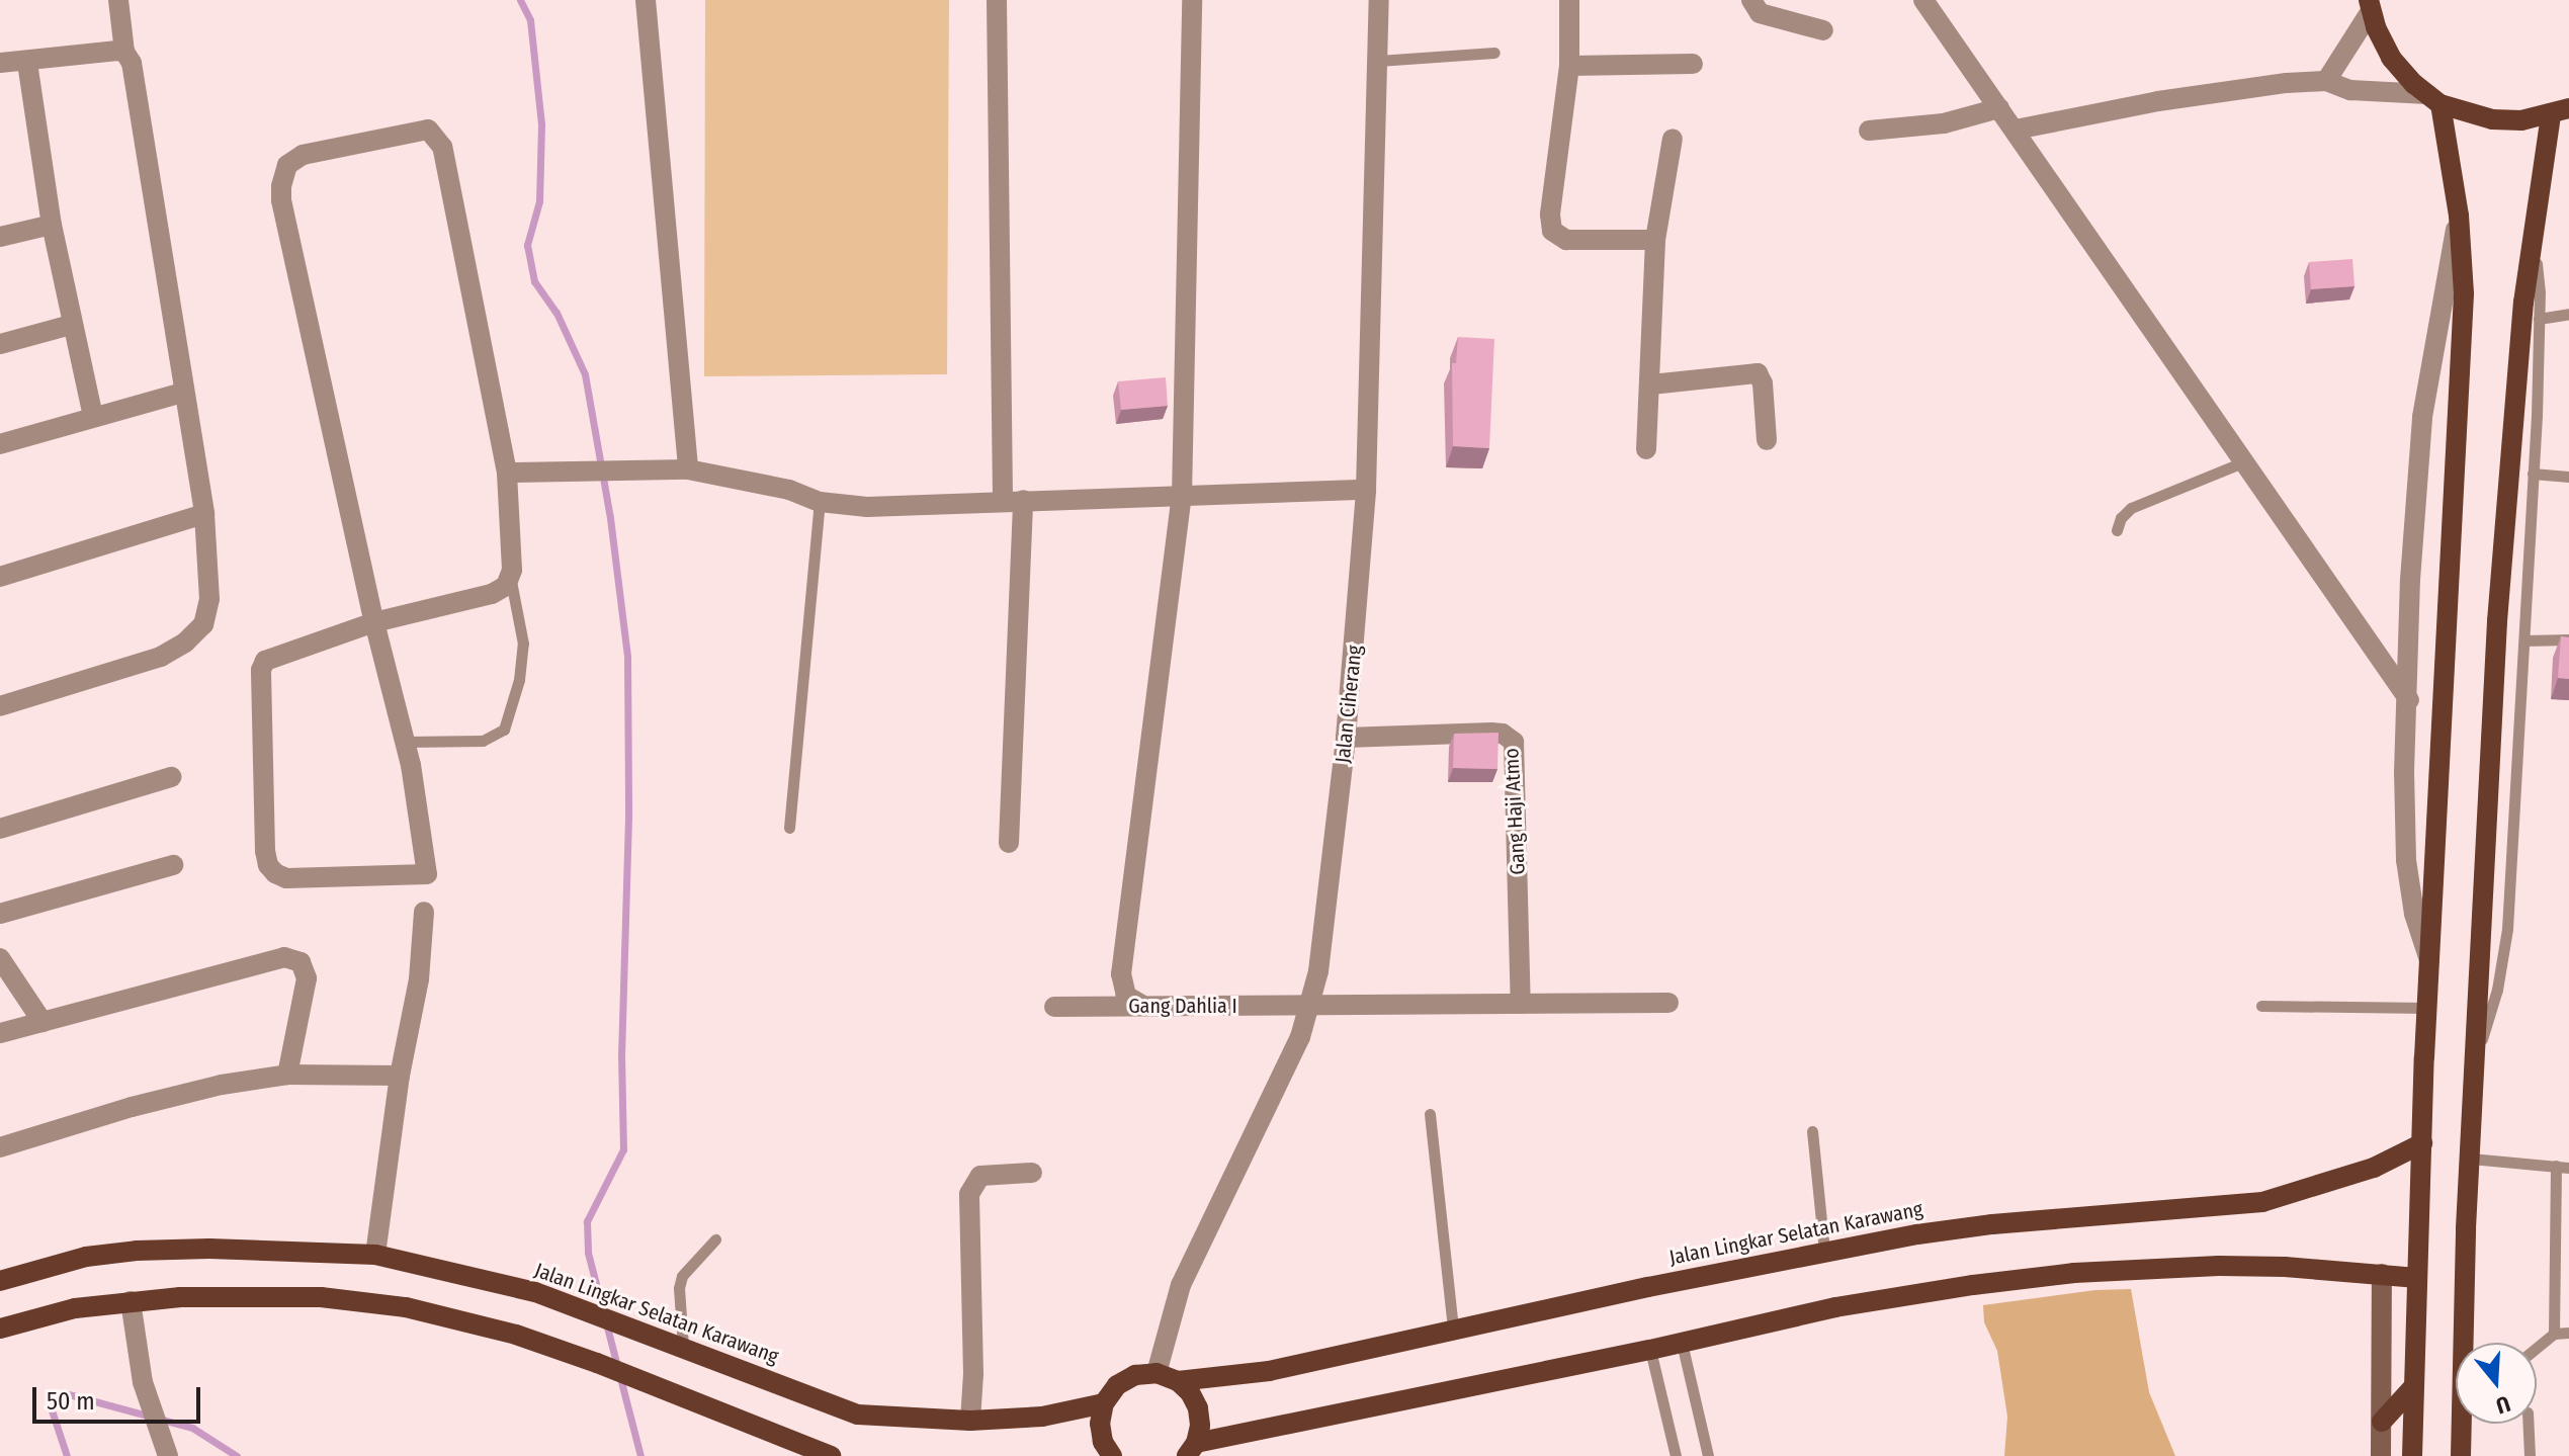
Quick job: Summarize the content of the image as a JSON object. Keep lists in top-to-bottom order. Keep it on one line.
{"streets":{"main road":["Jalan Lingkar Selatan Karawang"],"street":["Jalan Ciherang","Gang Haji Atmo","Gang Dahlia I"]},"crossings":[["Jalan Ciherang","Gang Haji Atmo"],["Jalan Ciherang","Gang Dahlia I"],["Gang Haji Atmo","Gang Dahlia I"]],"scale_bar":"50 m","north":"bottom"}
